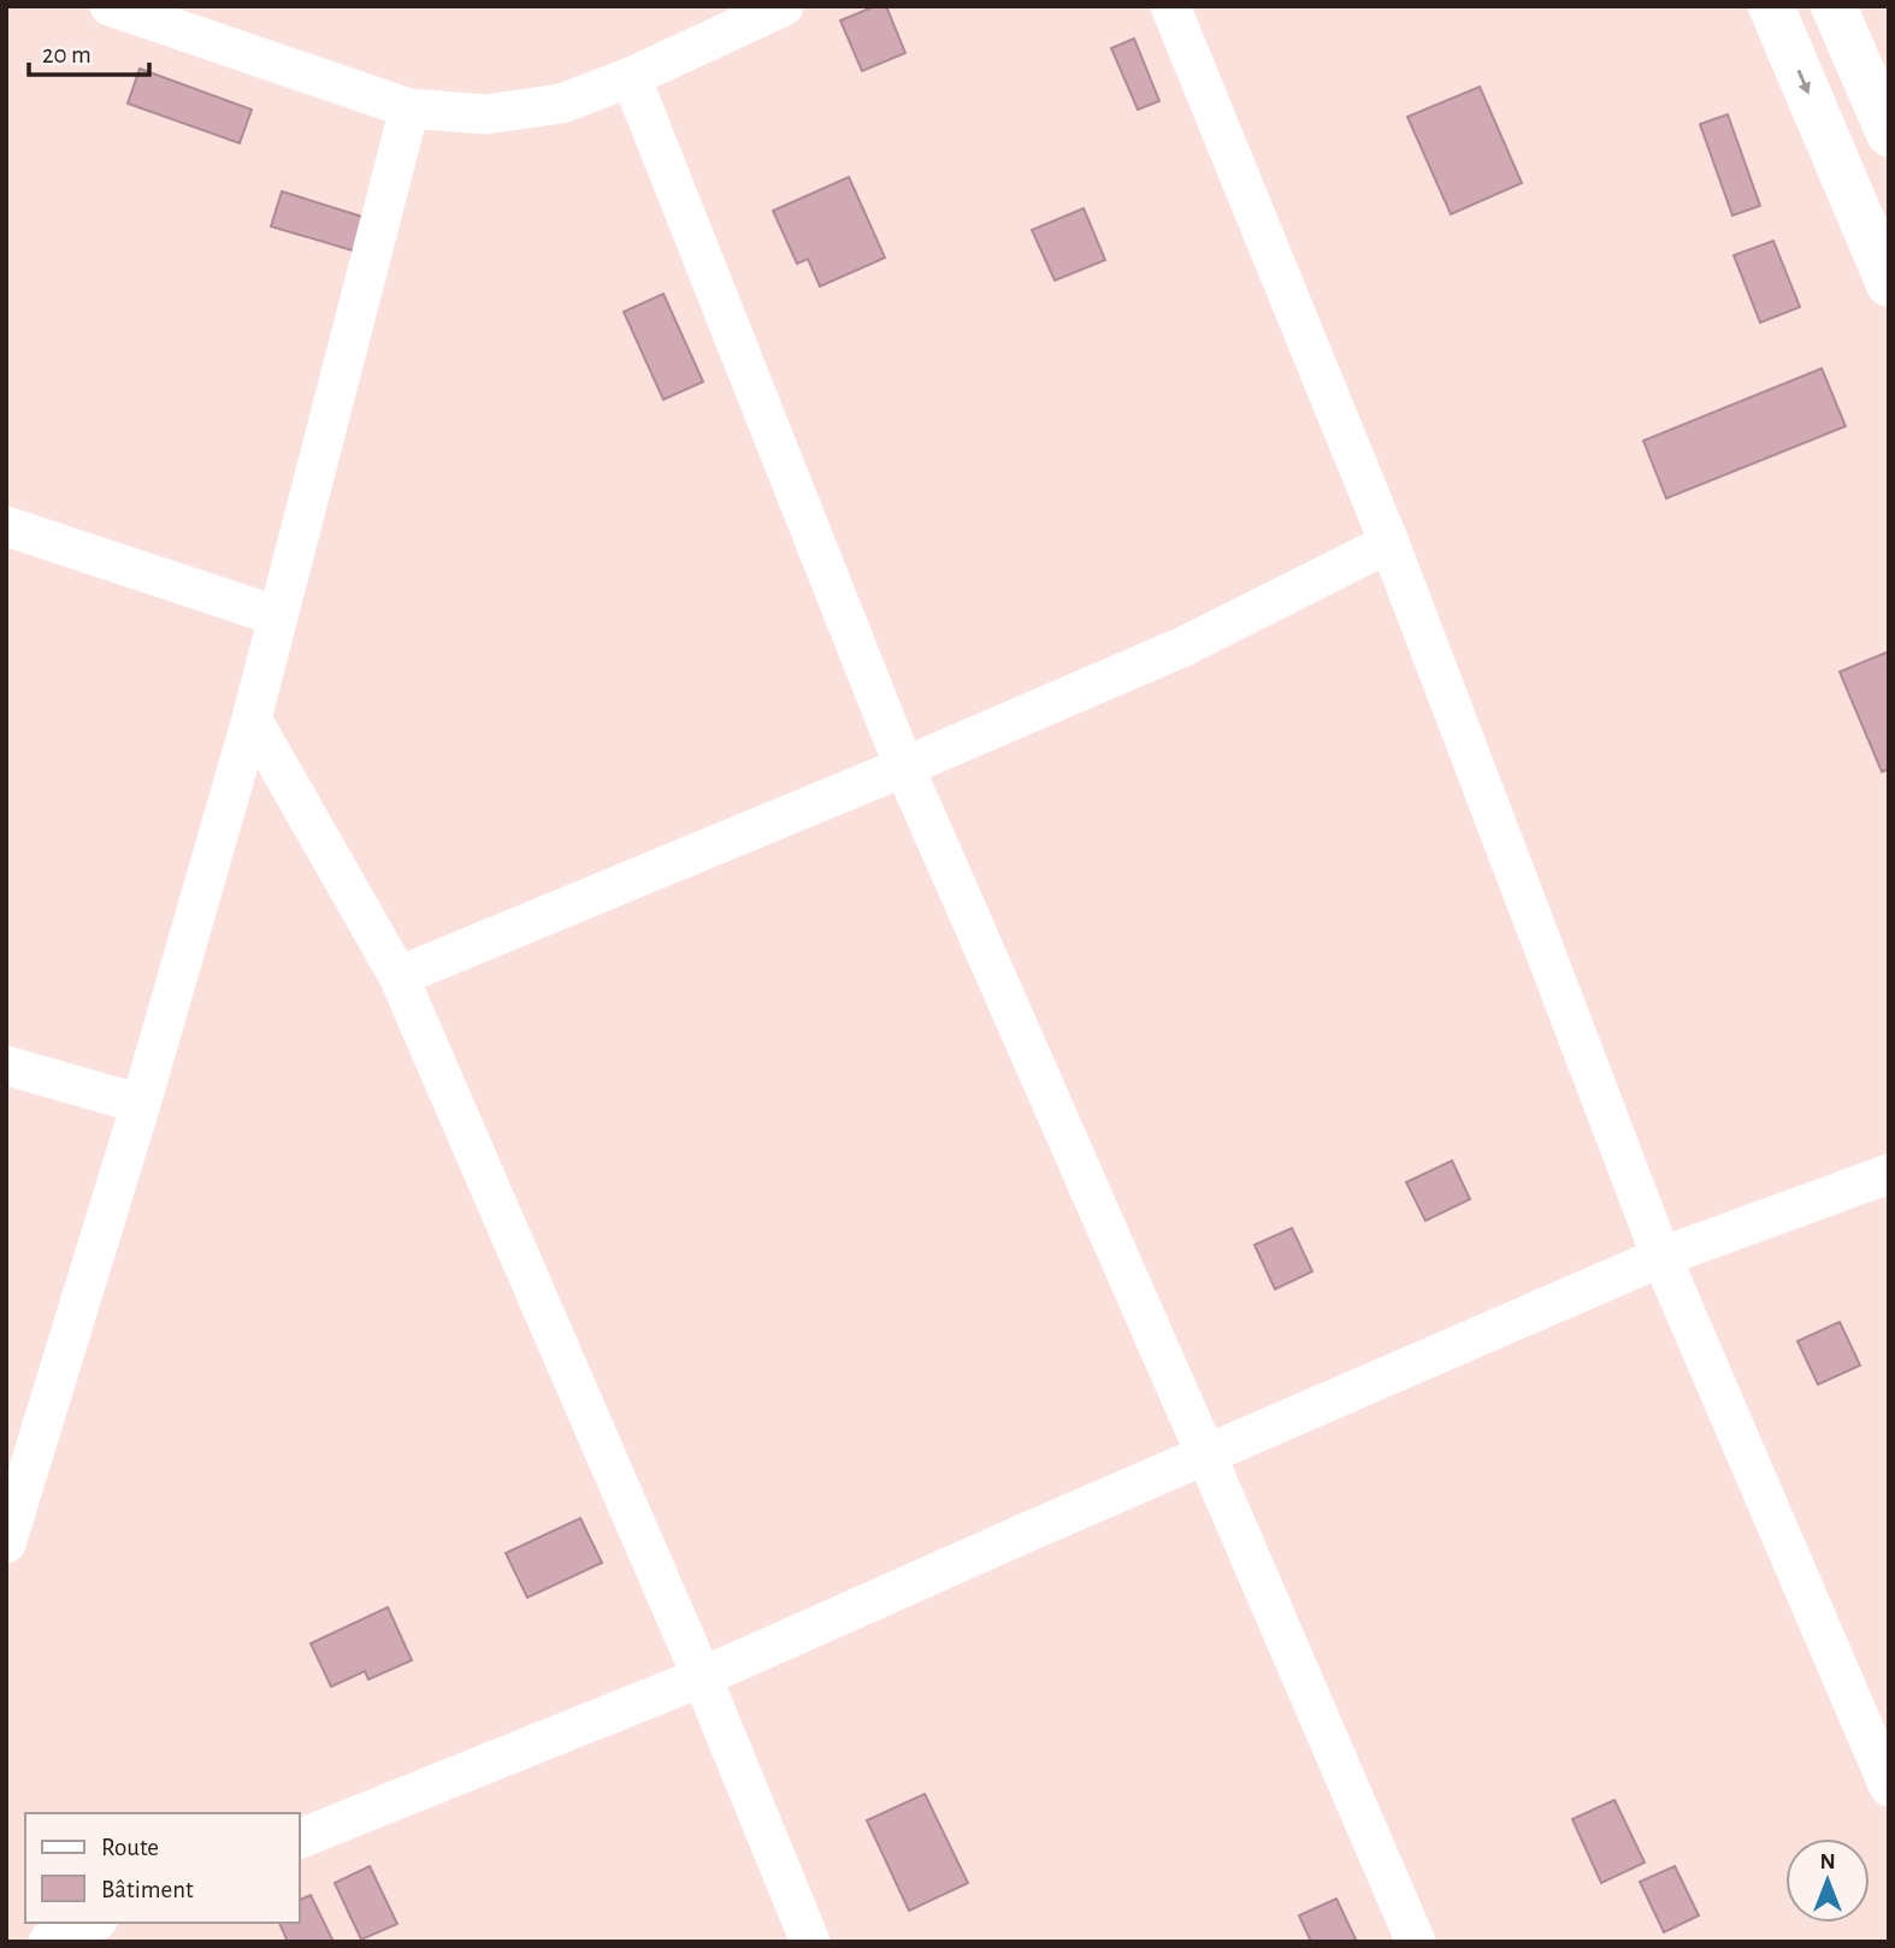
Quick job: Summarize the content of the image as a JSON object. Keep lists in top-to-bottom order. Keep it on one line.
{"legend":["Route","Bâtiment"],"scale_bar":"20 m","north":"top"}
